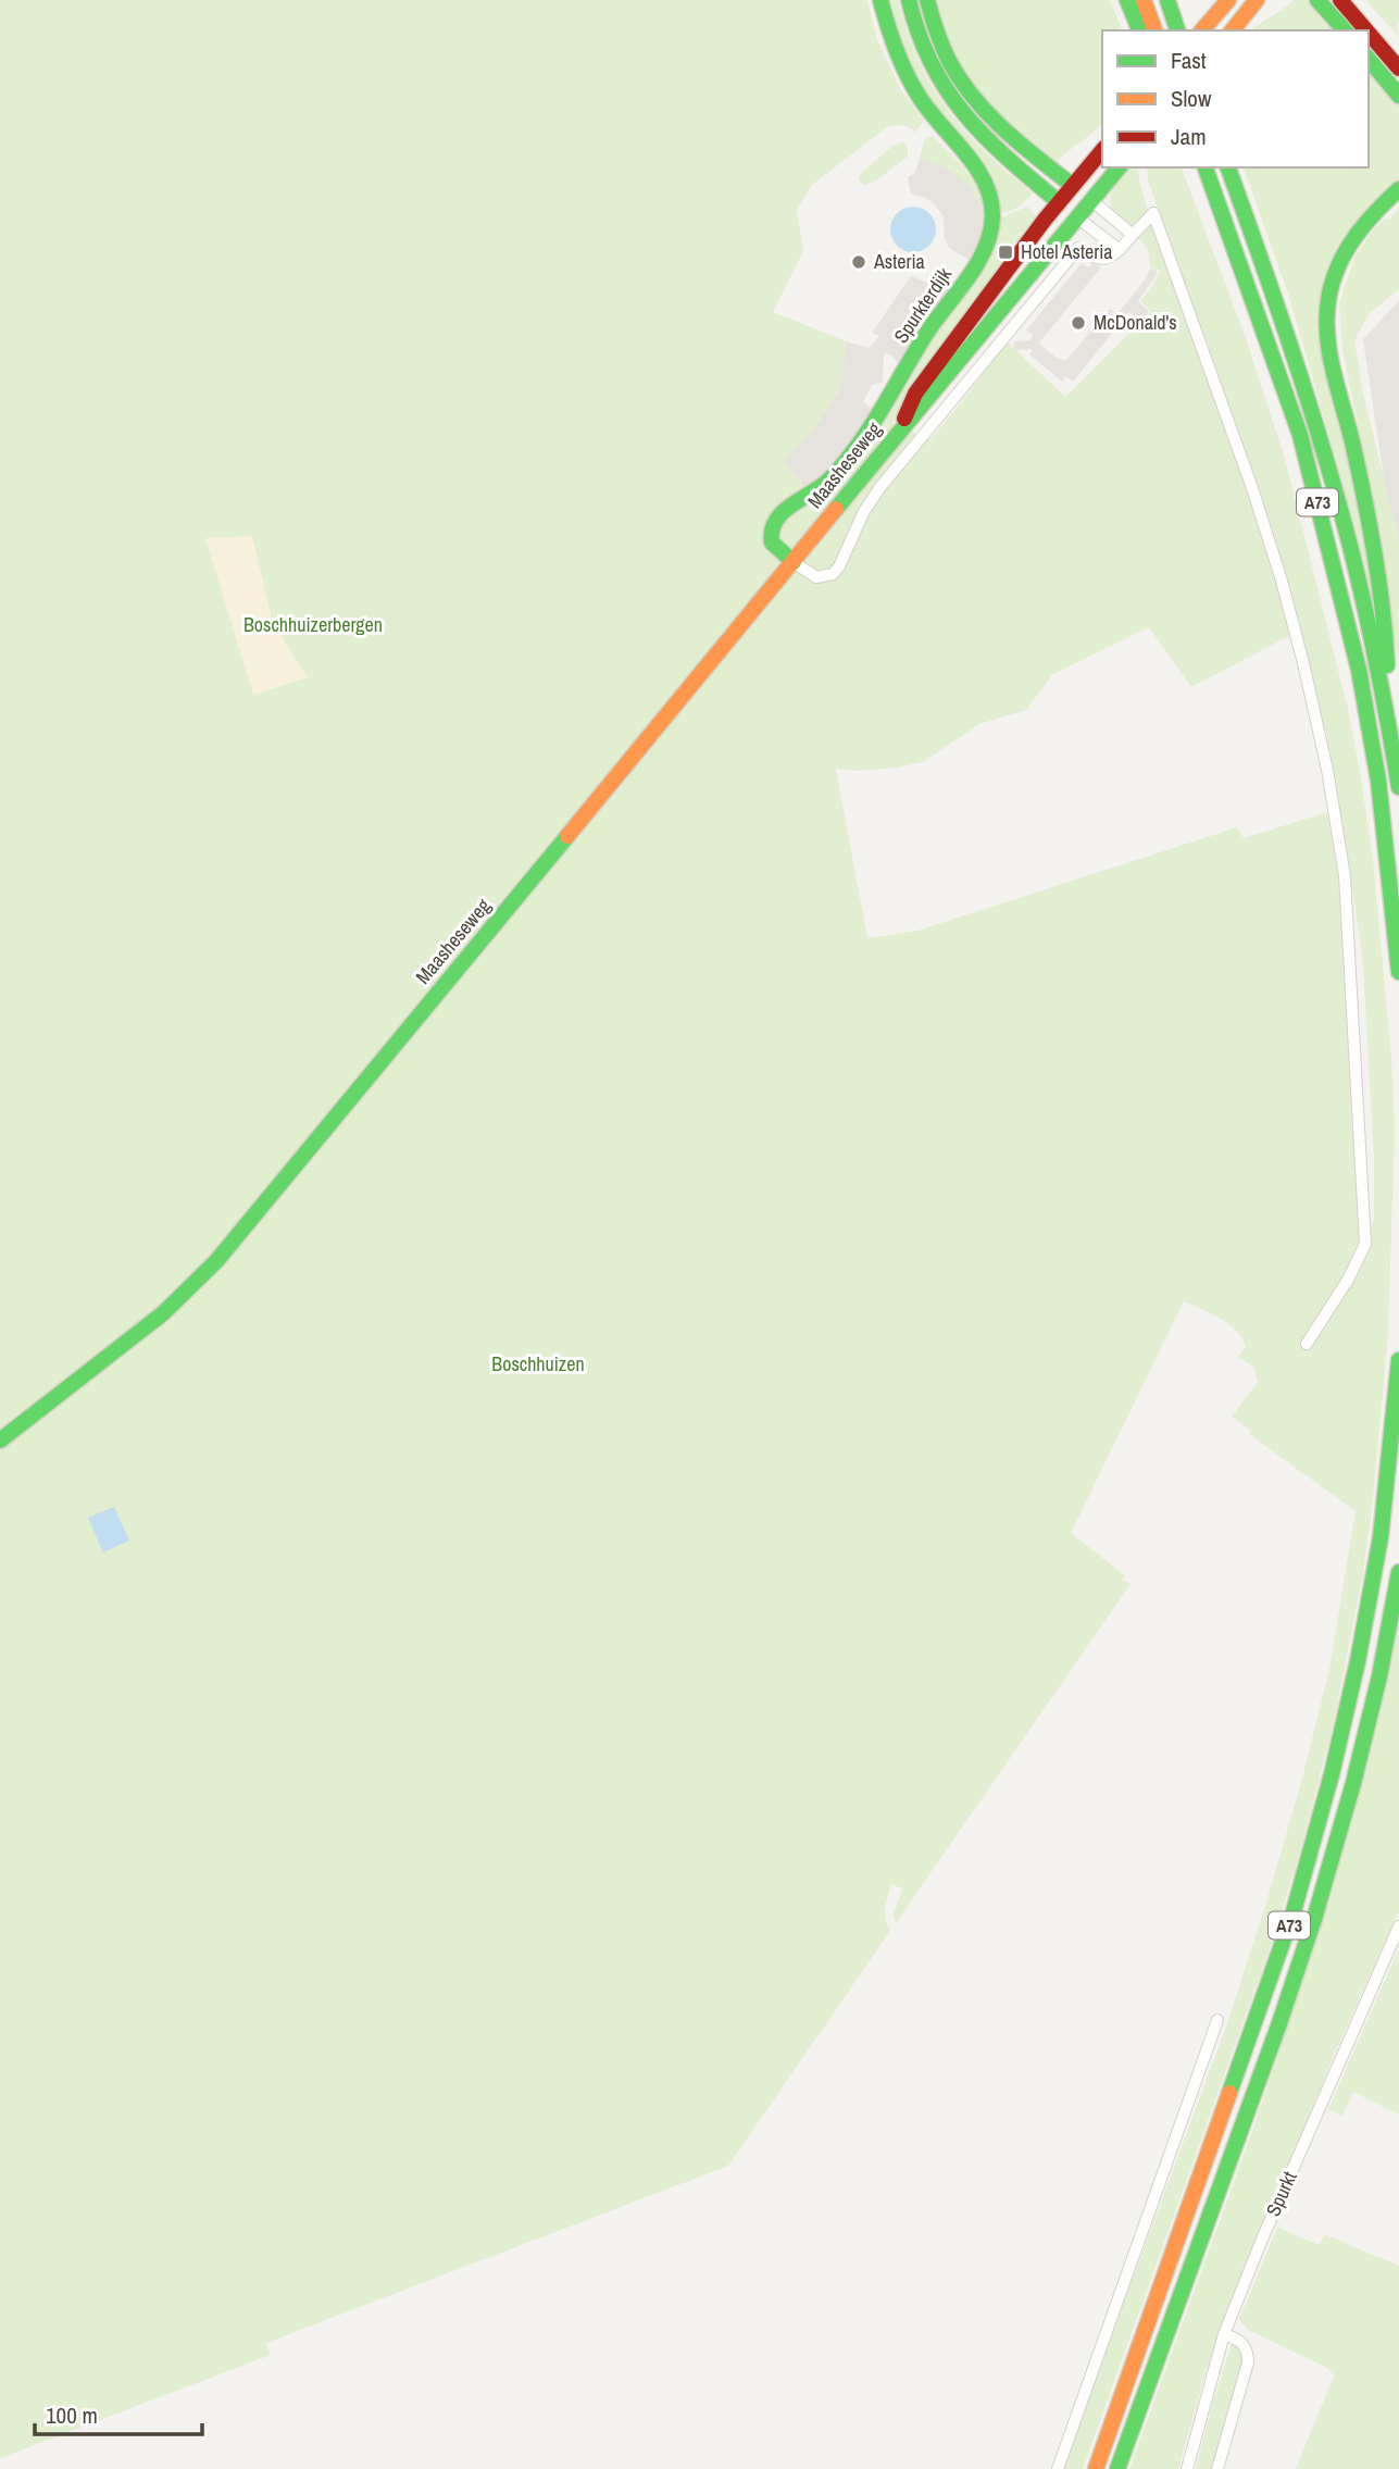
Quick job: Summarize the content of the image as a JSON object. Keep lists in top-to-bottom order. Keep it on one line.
{"streets":{"main road":["Spurkterdijk","Maasheseweg","A73"],"street":["Spurkt"]},"crossings":[["Spurkterdijk","Maasheseweg"]],"parks":["Boschhuizerbergen","Boschhuizen"],"places":{"transit":["Hotel Asteria"],"other":["Asteria","McDonald's"]},"legend":["Fast","Slow","Jam"],"scale_bar":"100 m"}
